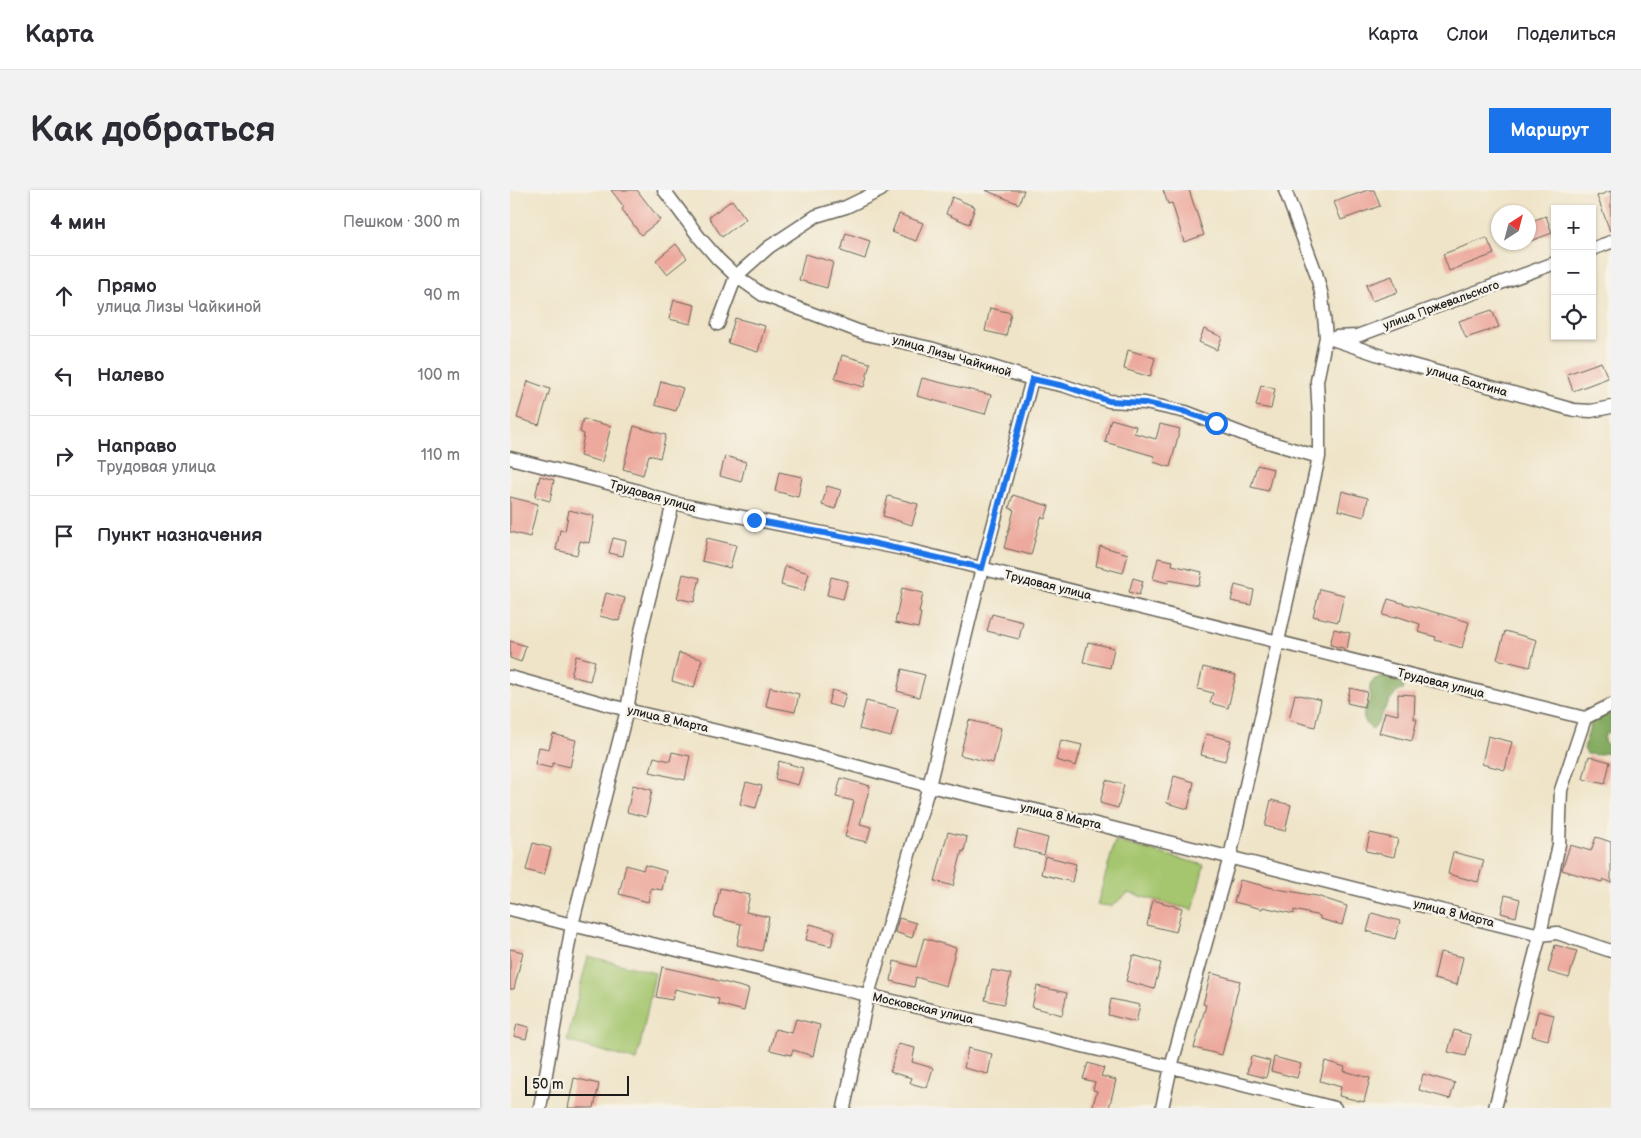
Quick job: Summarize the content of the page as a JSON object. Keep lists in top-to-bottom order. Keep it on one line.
{"streets":{"street":["улица Пржевальского","улица Лизы Чайкиной","улица Бахтина","Трудовая улица","улица 8 Марта","Московская улица"]},"crossings":[["улица Пржевальского","улица Бахтина"]],"scale_bar":"50 m","north":"top right","page":{"header":"Карта","nav":["Карта","Слои","Поделиться"],"buttons":"Маршрут","title":"Как добраться","heading":["4 мин","Пешком · 300 m"],"map_buttons":["+","−"],"list":[["Прямо","улица Лизы Чайкиной","90 m"],["Налево","100 m"],["Направо","Трудовая улица","110 m"],"Пункт назначения"],"scale":"50 m"}}
